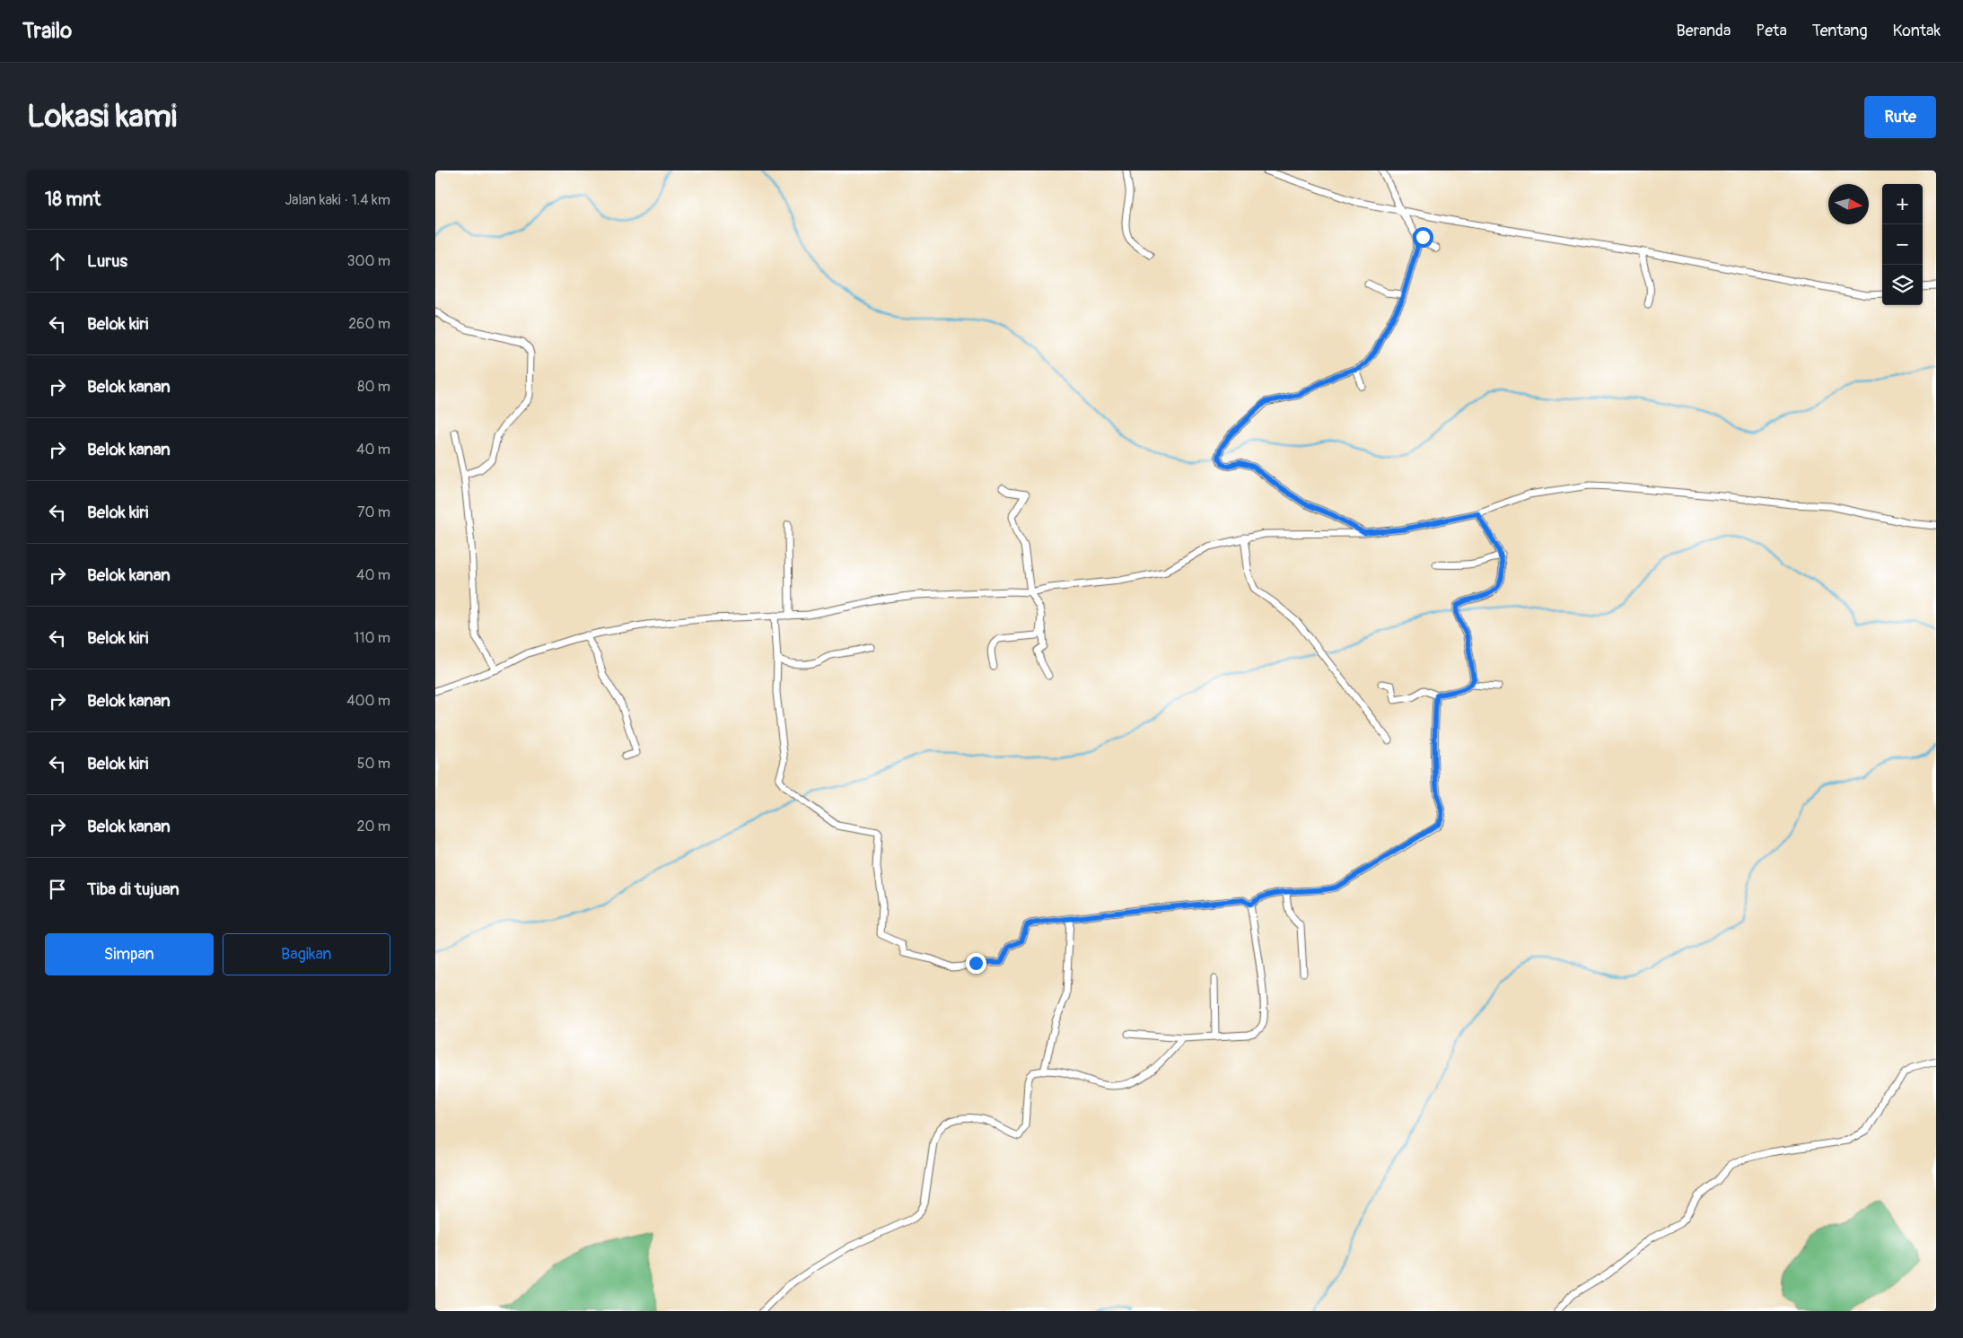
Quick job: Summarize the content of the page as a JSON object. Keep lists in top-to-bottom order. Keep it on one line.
{"north":"right","page":{"header":"Trailo","nav":["Beranda","Peta","Tentang","Kontak"],"buttons":["Rute",["Simpan","Bagikan"]],"title":"Lokasi kami","heading":["18 mnt","Jalan kaki · 1.4 km"],"map_buttons":["+","−"],"list":[["Lurus","300 m"],["Belok kiri","260 m"],["Belok kanan","80 m"],["Belok kanan","40 m"],["Belok kiri","70 m"],["Belok kanan","40 m"],["Belok kiri","110 m"],["Belok kanan","400 m"],["Belok kiri","50 m"],["Belok kanan","20 m"],"Tiba di tujuan"]}}
